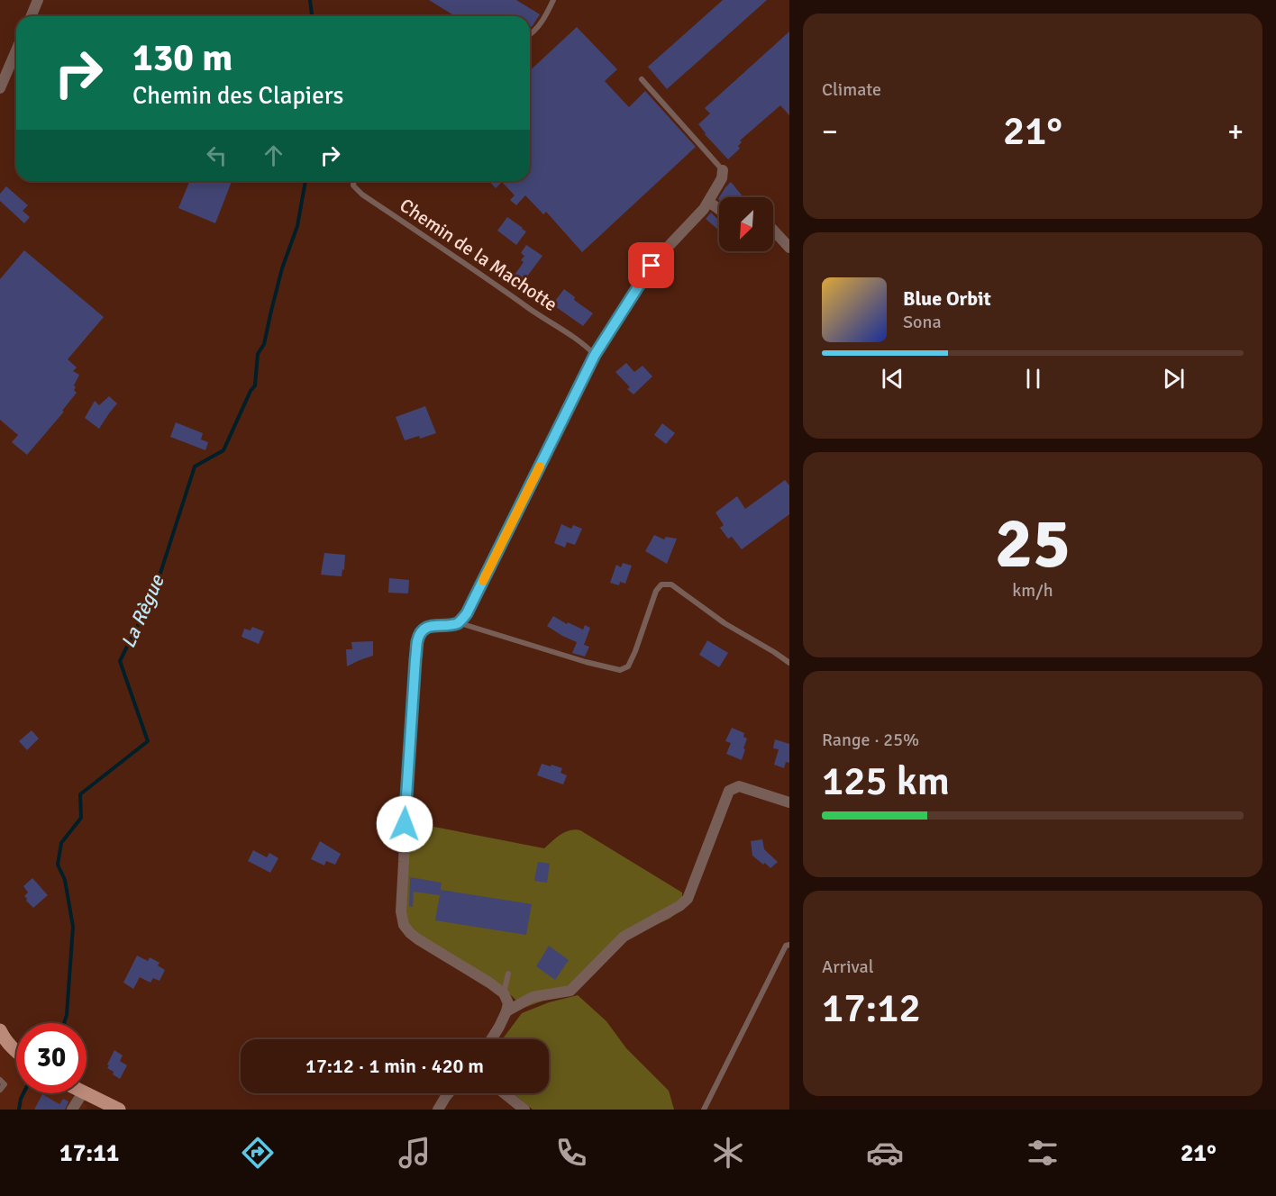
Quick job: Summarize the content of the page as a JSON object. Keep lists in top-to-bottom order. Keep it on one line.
{"streets":{"lane":["Chemin de la Machotte"]},"water":["La Règue"],"north":"bottom left","page":{"tile":["Climate",["25","km/h"],["Range · 25%","125 km"],["Arrival","17:12"]],"turn":["130 m","Chemin des Clapiers"],"heat":["−","21°","+"],"song":["Blue Orbit","Sona"],"limit":"30","trip":"17:12 · 1 min · 420 m","tabs":["17:11","21°"]}}
